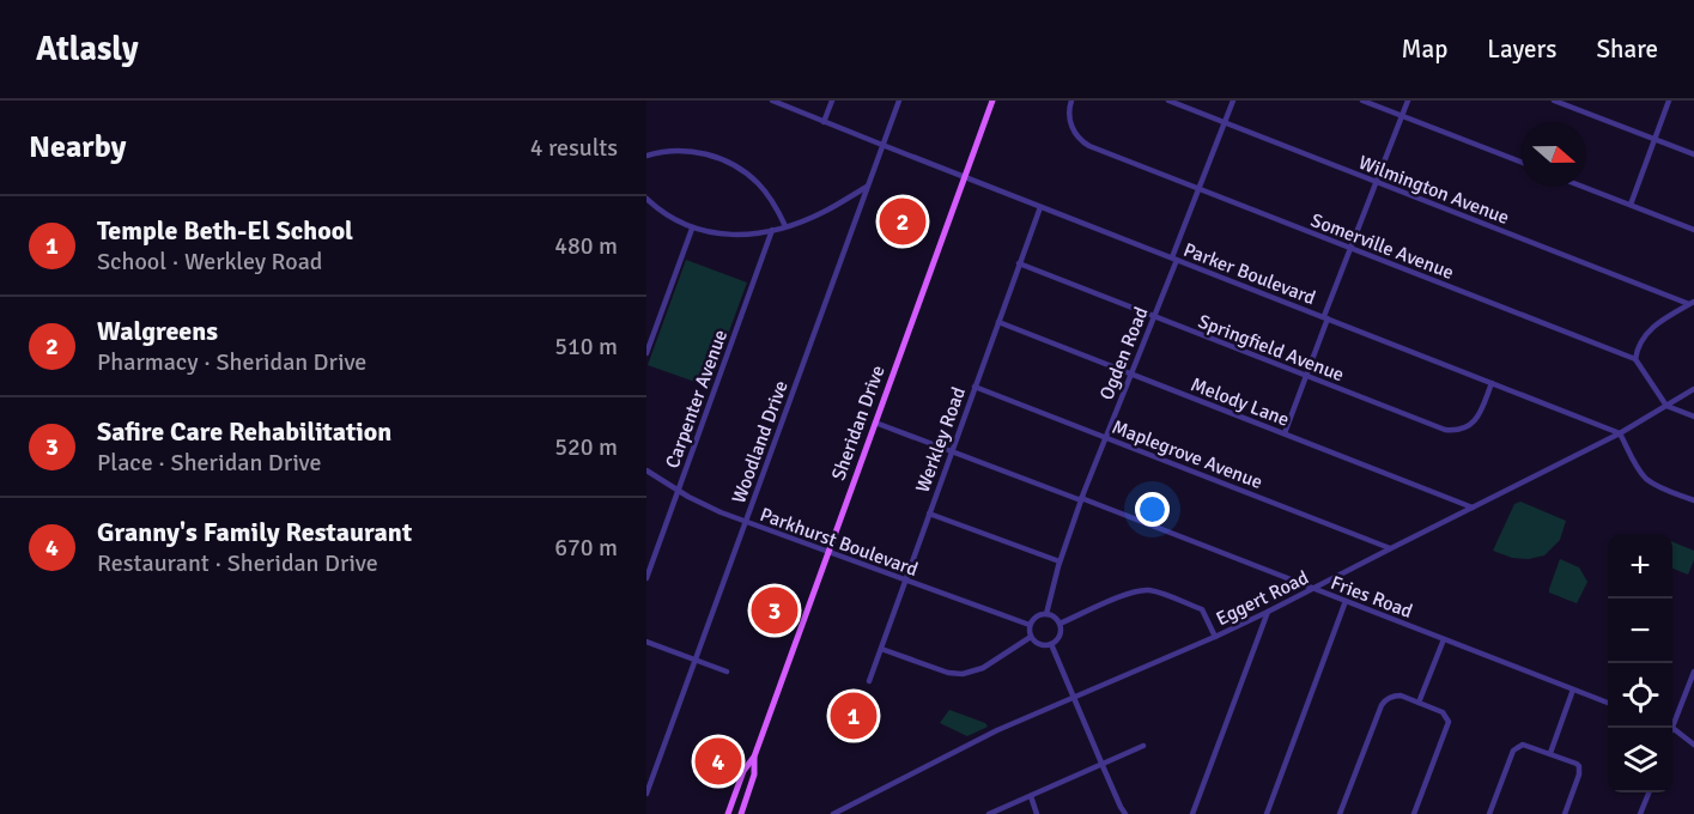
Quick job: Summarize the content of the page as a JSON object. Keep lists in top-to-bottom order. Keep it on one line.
{"streets":{"main road":["Sheridan Drive"],"street":["Wilmington Avenue","Somerville Avenue","Parker Boulevard","Springfield Avenue","Ogden Road","Carpenter Avenue","Melody Lane","Werkley Road","Woodland Drive","Maplegrove Avenue","Parkhurst Boulevard","Fries Road","Eggert Road"]},"crossings":[["Wilmington Avenue","Ogden Road"],["Somerville Avenue","Ogden Road"],["Parker Boulevard","Springfield Avenue"],["Parker Boulevard","Ogden Road"],["Parker Boulevard","Sheridan Drive"],["Parker Boulevard","Werkley Road"],["Parker Boulevard","Woodland Drive"],["Parker Boulevard","Eggert Road"],["Springfield Avenue","Ogden Road"],["Springfield Avenue","Werkley Road"],["Ogden Road","Melody Lane"],["Ogden Road","Maplegrove Avenue"],["Ogden Road","Parkhurst Boulevard"],["Ogden Road","Fries Road"],["Carpenter Avenue","Parkhurst Boulevard"],["Melody Lane","Werkley Road"],["Melody Lane","Eggert Road"],["Sheridan Drive","Parkhurst Boulevard"],["Sheridan Drive","Fries Road"],["Werkley Road","Maplegrove Avenue"],["Werkley Road","Parkhurst Boulevard"],["Werkley Road","Fries Road"],["Woodland Drive","Parkhurst Boulevard"],["Maplegrove Avenue","Eggert Road"],["Fries Road","Eggert Road"]],"north":"right","page":{"header":"Atlasly","nav":["Map","Layers","Share"],"heading":["Nearby","4 results"],"list":[{"mark":"1","name":"Temple Beth-El School","note":"School · Werkley Road","value":"480 m"},{"mark":"2","name":"Walgreens","note":"Pharmacy · Sheridan Drive","value":"510 m"},{"mark":"3","name":"Safire Care Rehabilitation","note":"Place · Sheridan Drive","value":"520 m"},{"mark":"4","name":"Granny's Family Restaurant","note":"Restaurant · Sheridan Drive","value":"670 m"}],"pins":["2","3","1","4"],"map_buttons":["+","−"]}}
